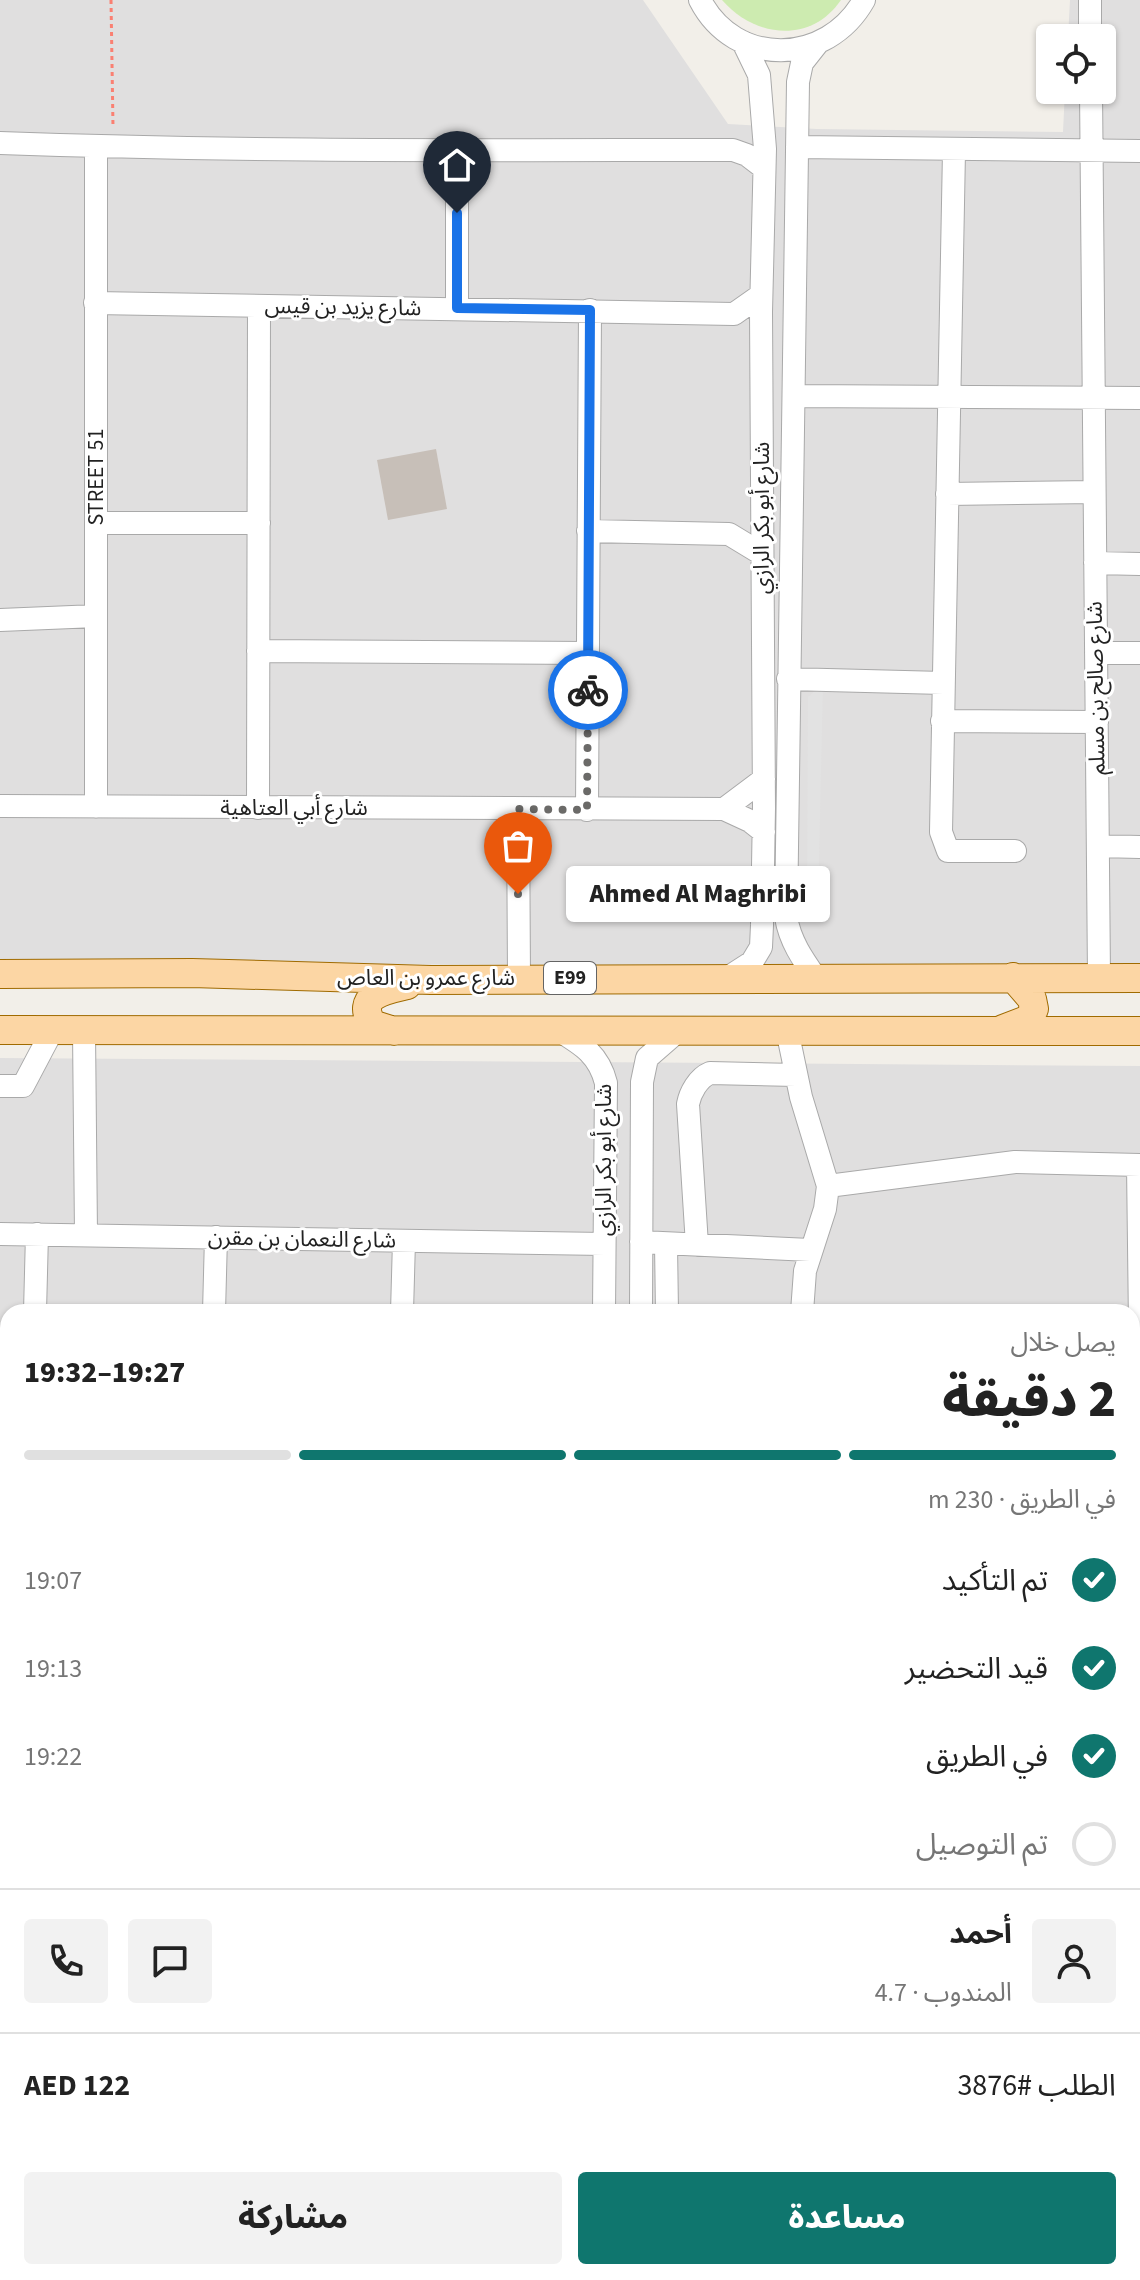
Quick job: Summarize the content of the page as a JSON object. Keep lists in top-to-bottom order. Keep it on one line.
{"streets":{"main road":["شارع عمرو بن العاص","E99"],"street":["شارع يزيد بن قيس","STREET 51","شارع أبو بكر الرازي","شارع صالح بن مسلم","شارع أبي العتاهية","شارع النعمان بن مقرن"]},"crossings":[["شارع يزيد بن قيس","STREET 51"],["STREET 51","شارع أبي العتاهية"],["شارع أبو بكر الرازي","شارع عمرو بن العاص"],["شارع أبو بكر الرازي","شارع النعمان بن مقرن"],["شارع صالح بن مسلم","شارع عمرو بن العاص"]],"places":["Ahmed Al Maghribi"],"page":{"bubble":"Ahmed Al Maghribi","heading":["2 دقيقة","يصل خلال","19:27–19:32"],"panel":["أحمد","المندوب · 4.7","الطلب #3876","AED 122"],"bar":"في الطريق · 230 m","list":[["تم التأكيد","19:07"],["قيد التحضير","19:13"],["في الطريق","19:22"],"تم التوصيل"],"buttons":["مساعدة","مشاركة"]}}
